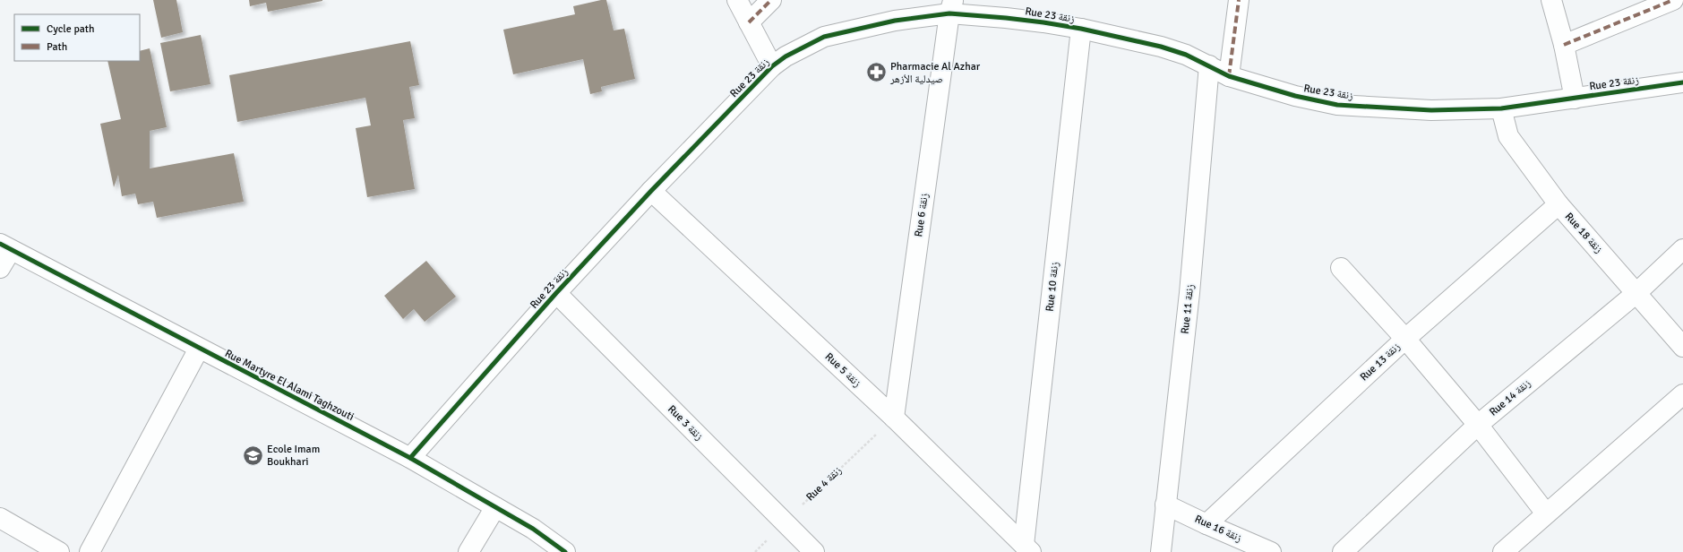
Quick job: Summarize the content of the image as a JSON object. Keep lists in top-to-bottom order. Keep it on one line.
{"streets":{"street":["Rue 23 زنقة","Rue 6 زنقة","Rue 18 زنقة","Rue 10 زنقة","Rue 11 زنقة","Rue 13 زنقة","Rue 5 زنقة","Rue Martyre El Alami Taghzouti","Rue 14 زنقة","Rue 3 زنقة","Rue 16 زنقة"],"path":["Rue 4 زنقة"]},"crossings":[["Rue 23 زنقة","Rue 6 زنقة"],["Rue 23 زنقة","Rue 18 زنقة"],["Rue 23 زنقة","Rue 10 زنقة"],["Rue 23 زنقة","Rue 11 زنقة"],["Rue 23 زنقة","Rue 5 زنقة"],["Rue 23 زنقة","Rue Martyre El Alami Taghzouti"],["Rue 23 زنقة","Rue 3 زنقة"],["Rue 6 زنقة","Rue 5 زنقة"],["Rue 6 زنقة","Rue 4 زنقة"],["Rue 18 زنقة","Rue 13 زنقة"],["Rue 18 زنقة","Rue 14 زنقة"],["Rue 10 زنقة","Rue 5 زنقة"],["Rue 11 زنقة","Rue 16 زنقة"],["Rue 13 زنقة","Rue 16 زنقة"],["Rue 5 زنقة","Rue 4 زنقة"],["Rue 3 زنقة","Rue 4 زنقة"]],"places":{"pharmacy":["Pharmacie Al Azhar صيدلية الأزهر"],"school or university":["Ecole Imam Boukhari"]},"legend":["Cycle path","Path"]}
